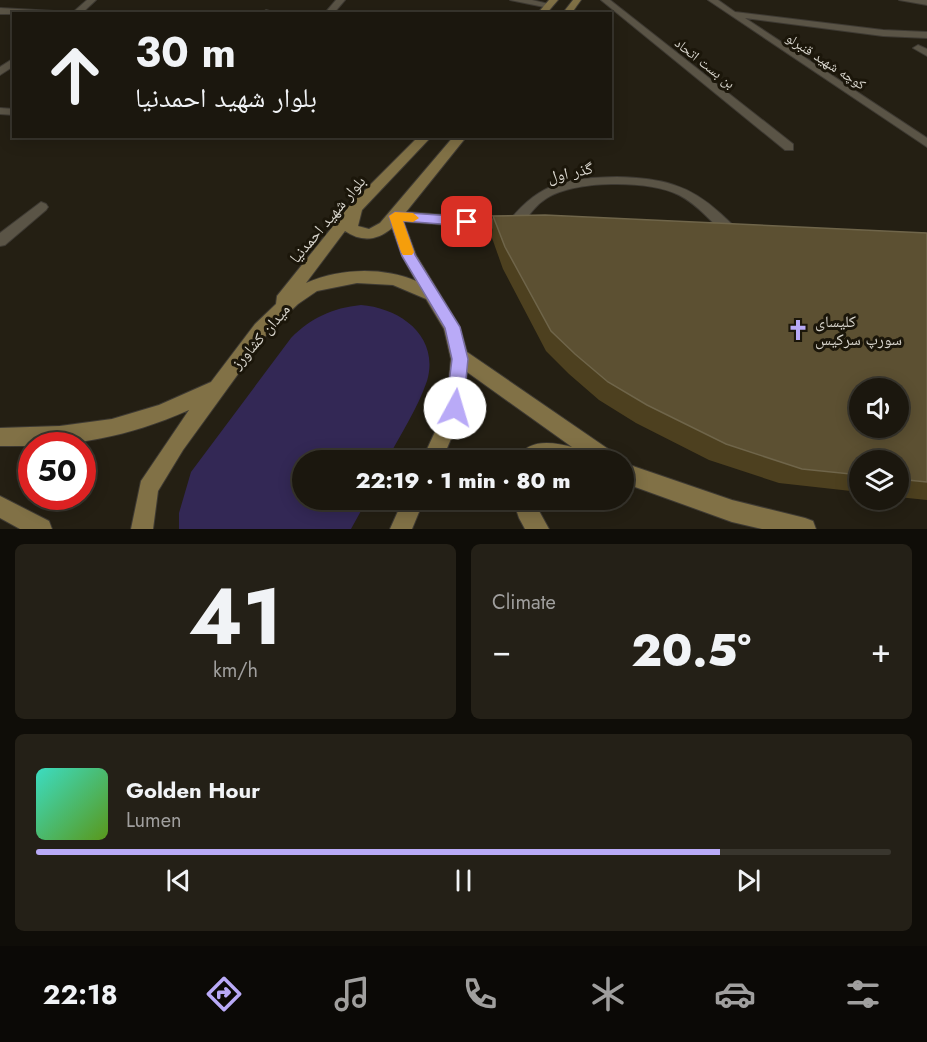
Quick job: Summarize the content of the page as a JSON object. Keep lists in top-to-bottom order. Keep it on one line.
{"streets":{"main road":["بلوار شهید احمدنیا","میدان کشاورز"],"street":["کوچه شهید قنبرلو","بن بست اتحاد","گذر اول"]},"crossings":[["بلوار شهید احمدنیا","میدان کشاورز"]],"places":{"church":["کلیسای سورپ سرکیس"]},"page":{"turn":["30 m","بلوار شهید احمدنیا"],"limit":"50","trip":"22:19 · 1 min · 80 m","tile":[["41","km/h"],"Climate"],"heat":["−","20.5°","+"],"song":["Golden Hour","Lumen"],"tabs":"22:18"}}
